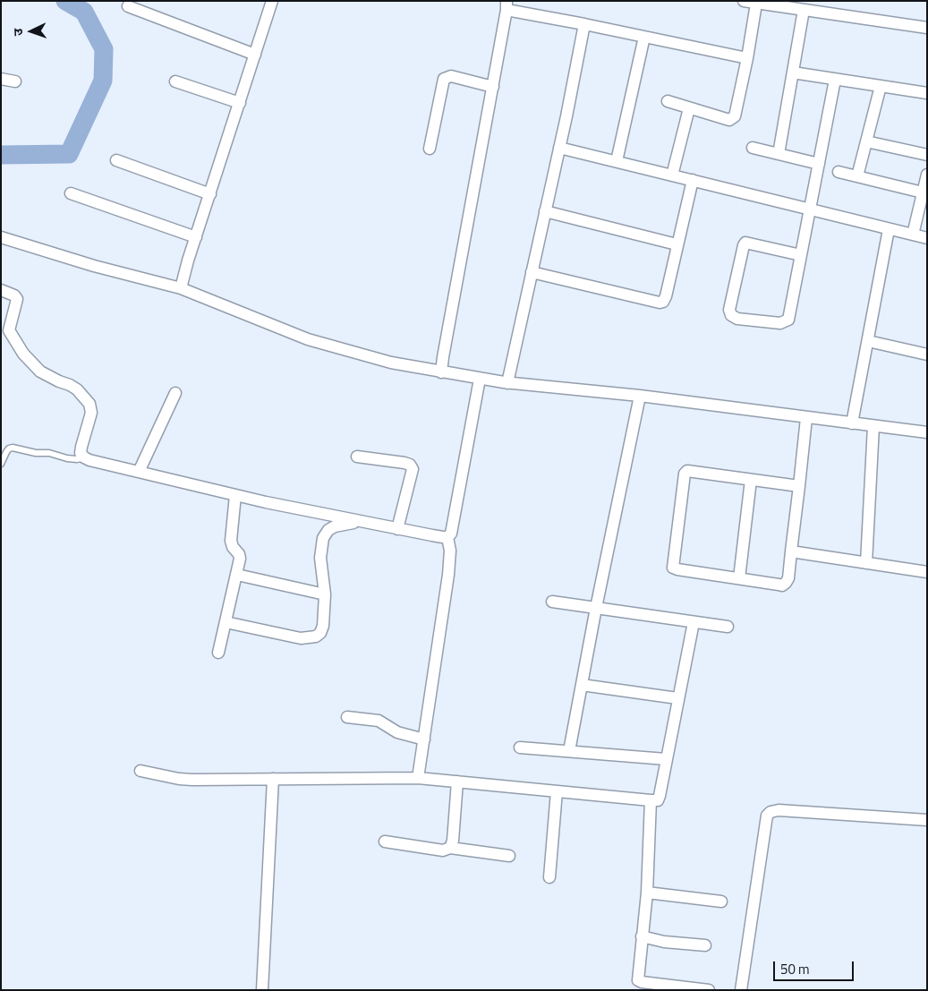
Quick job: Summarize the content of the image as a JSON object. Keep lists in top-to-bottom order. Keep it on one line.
{"scale_bar":"50 m","north":"left"}
